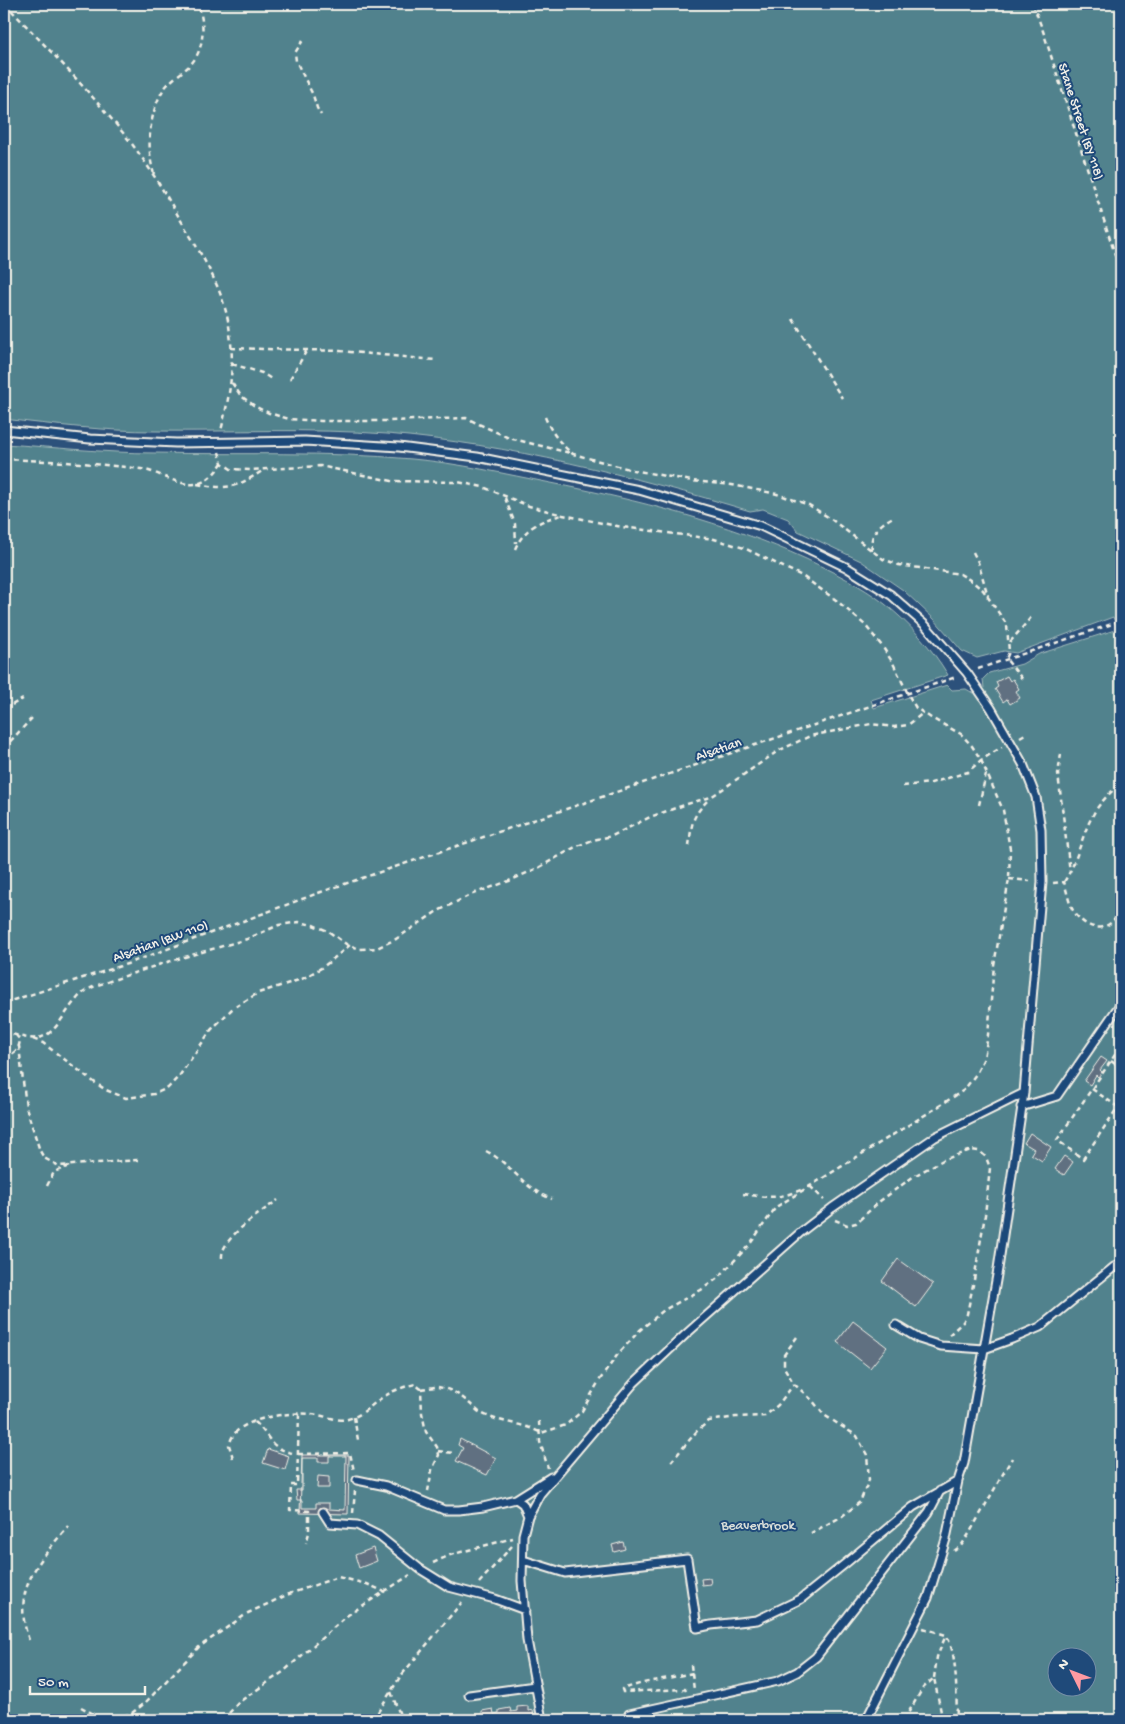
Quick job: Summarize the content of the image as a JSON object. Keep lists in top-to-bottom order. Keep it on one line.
{"streets":{"path":["Stane Street (BY 118)","Alsatian","Alsatian (BW 110)"]},"crossings":[["Alsatian","Alsatian (BW 110)"]],"parks":["Beaverbrook"],"scale_bar":"50 m","north":"top left"}
